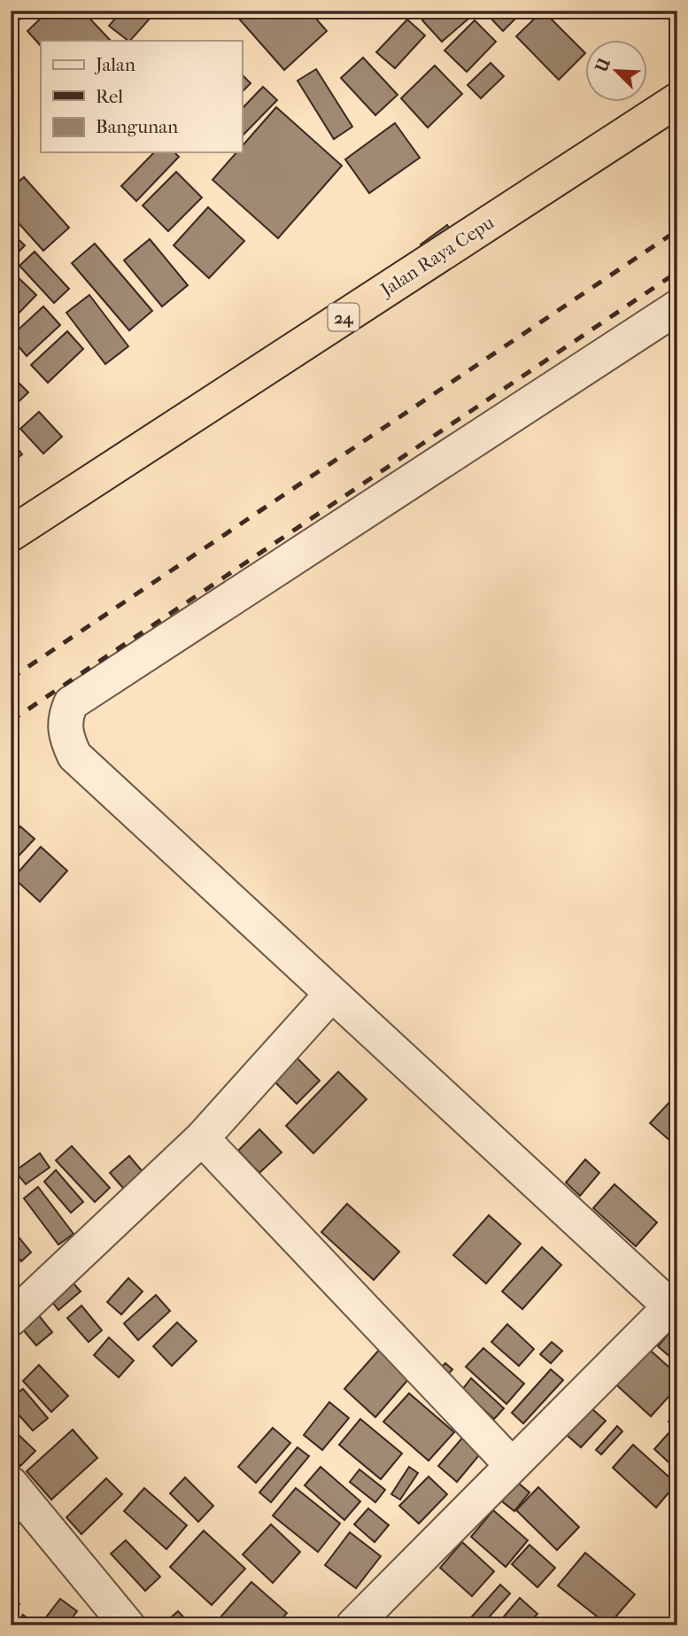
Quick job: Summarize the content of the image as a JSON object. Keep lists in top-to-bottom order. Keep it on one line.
{"streets":{"highway":["Jalan Raya Cepu","24"]},"legend":["Jalan","Rel","Bangunan"],"north":"top left"}
